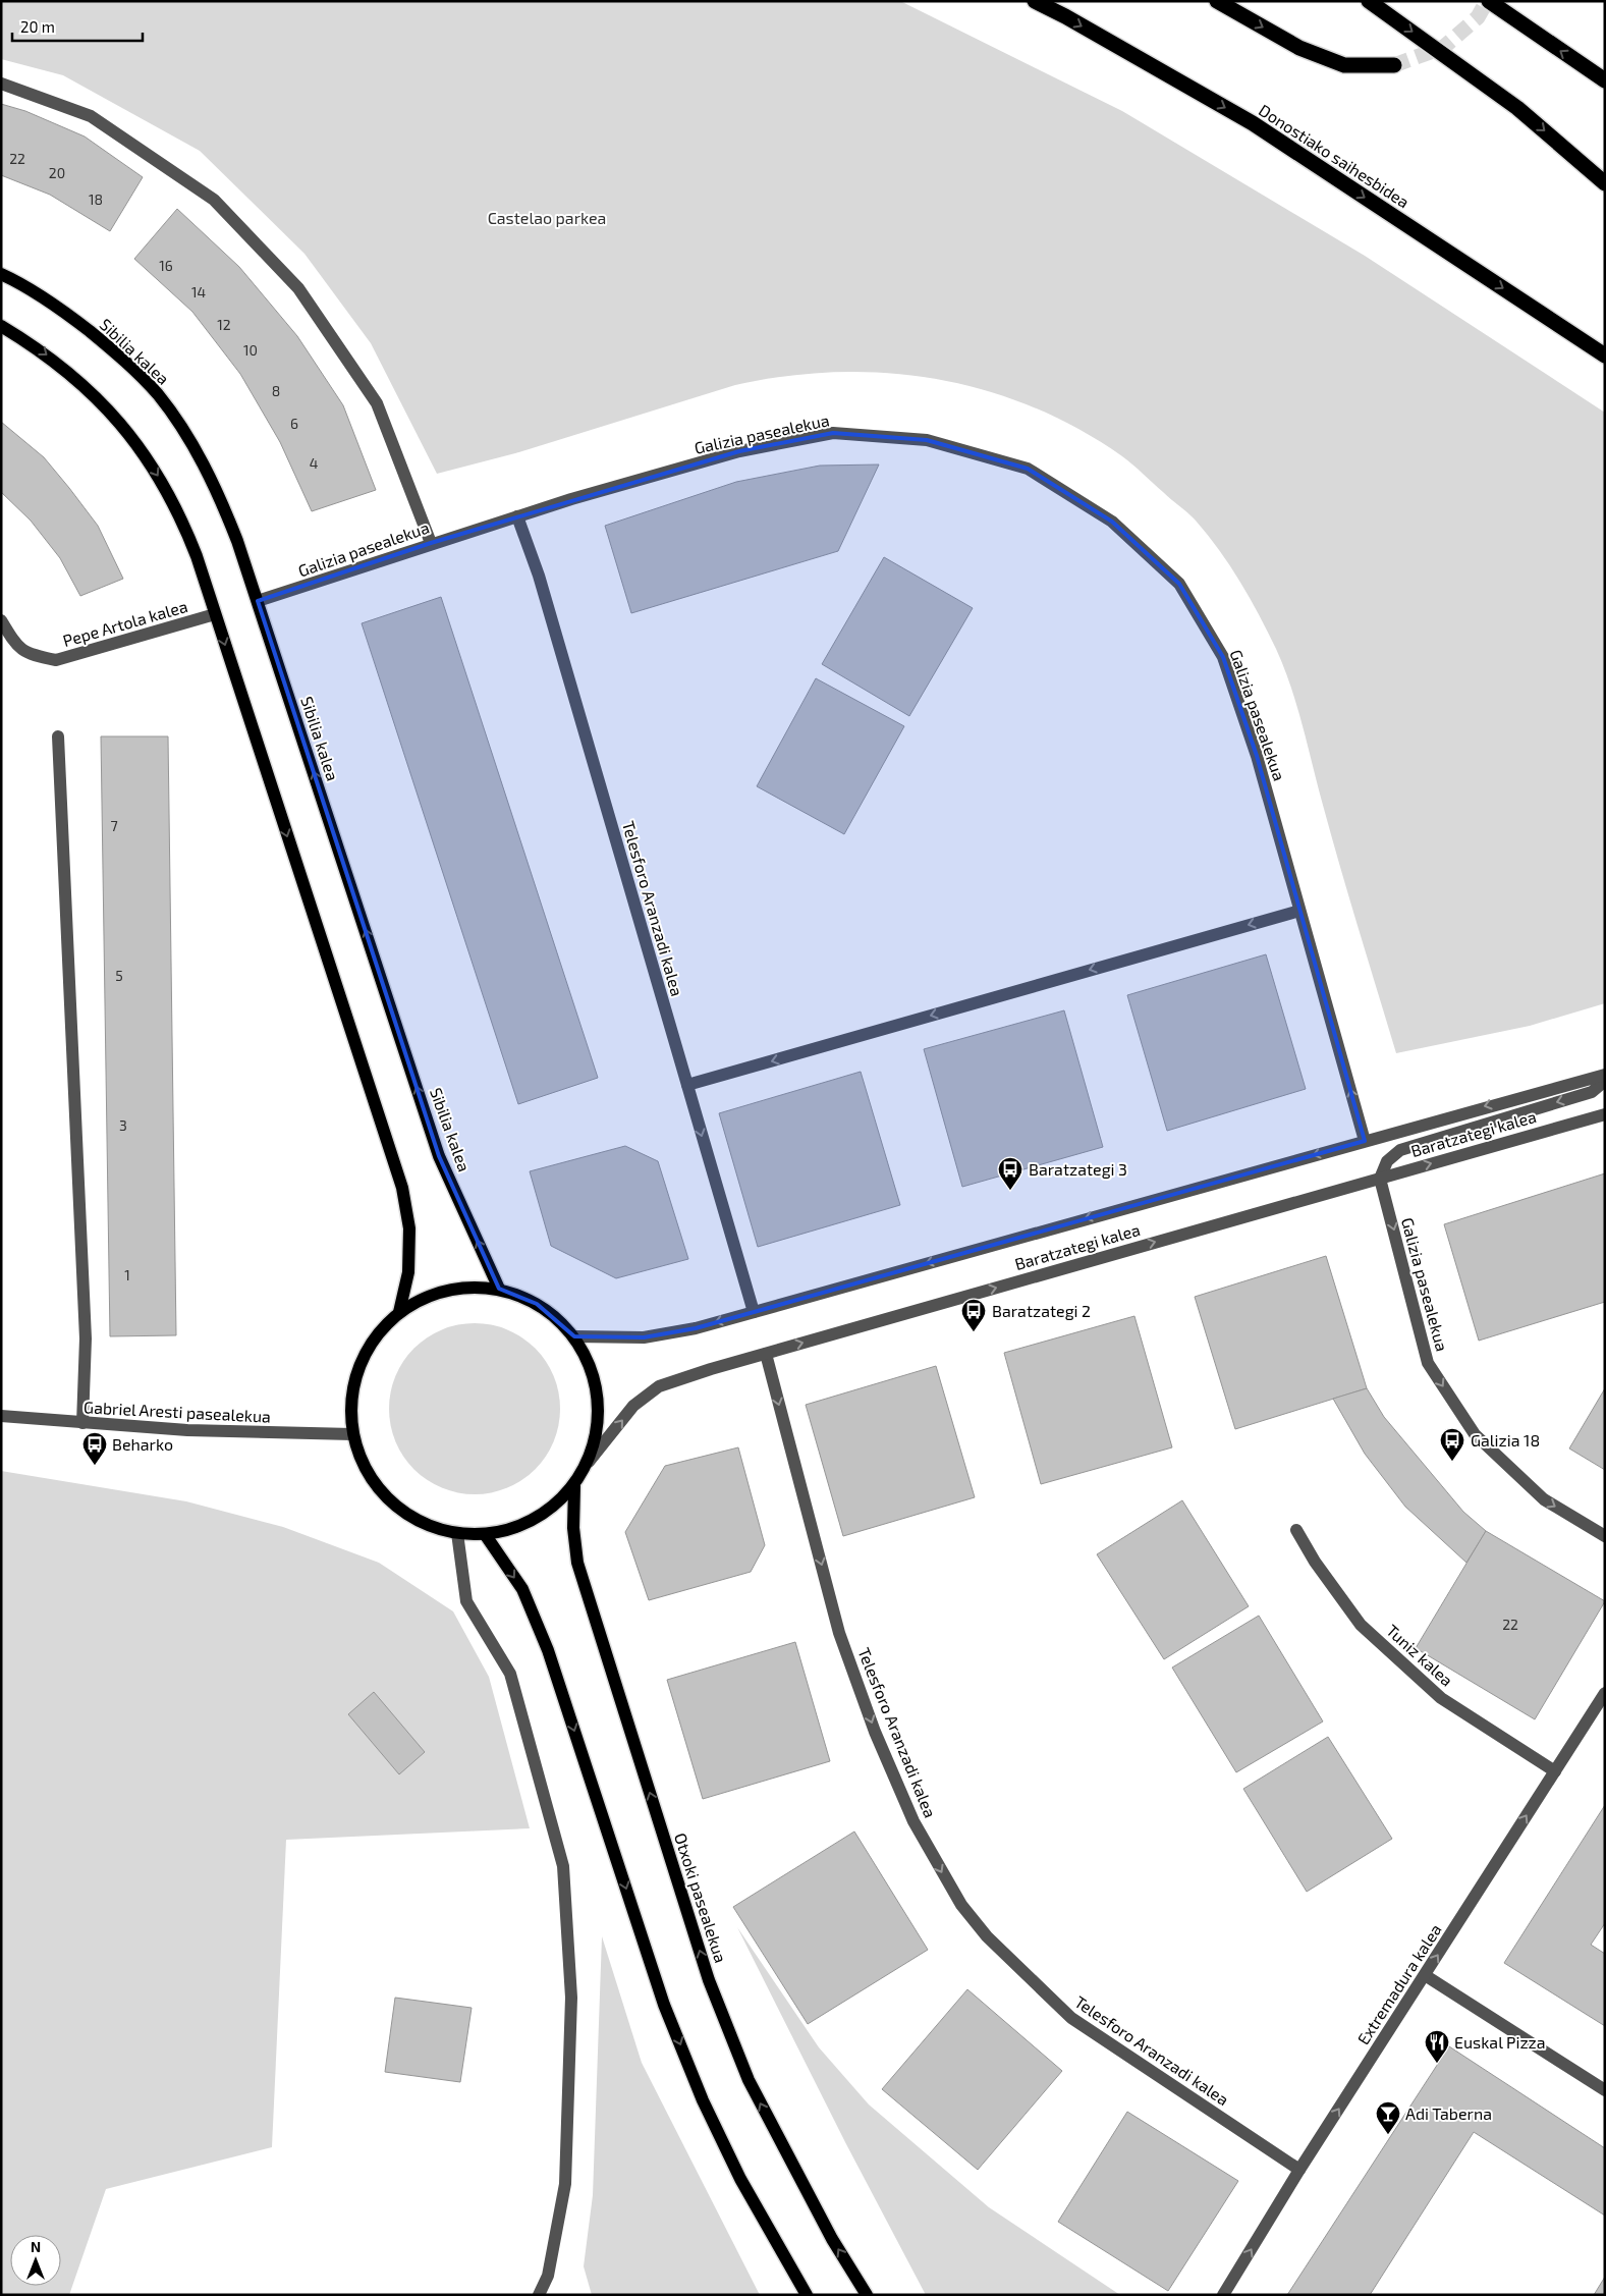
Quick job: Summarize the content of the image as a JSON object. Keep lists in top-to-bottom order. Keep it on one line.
{"streets":{"highway":["Donostiako saihesbidea"],"main road":["Sibilia kalea","Otxoki pasealekua"],"street":["Galizia pasealekua","Pepe Artola kalea","Telesforo Aranzadi kalea","Baratzategi kalea","Gabriel Aresti pasealekua","Tuniz kalea","Extremadura kalea"]},"crossings":[["Sibilia kalea","Galizia pasealekua"],["Galizia pasealekua","Telesforo Aranzadi kalea"],["Galizia pasealekua","Baratzategi kalea"],["Telesforo Aranzadi kalea","Baratzategi kalea"],["Telesforo Aranzadi kalea","Extremadura kalea"],["Tuniz kalea","Extremadura kalea"]],"one_way":["Donostiako saihesbidea","Telesforo Aranzadi kalea","Extremadura kalea"],"parks":["Castelao parkea"],"places":{"bus stop":["Baratzategi 3","Baratzategi 2","Galizia 18","Beharko"],"restaurant":["Euskal Pizza"],"bar":["Adi Taberna"]},"house_numbers":["22","20","18","16","14","12","10","8","6","4","7","5","3","1","22"],"scale_bar":"20 m","north":"top"}
